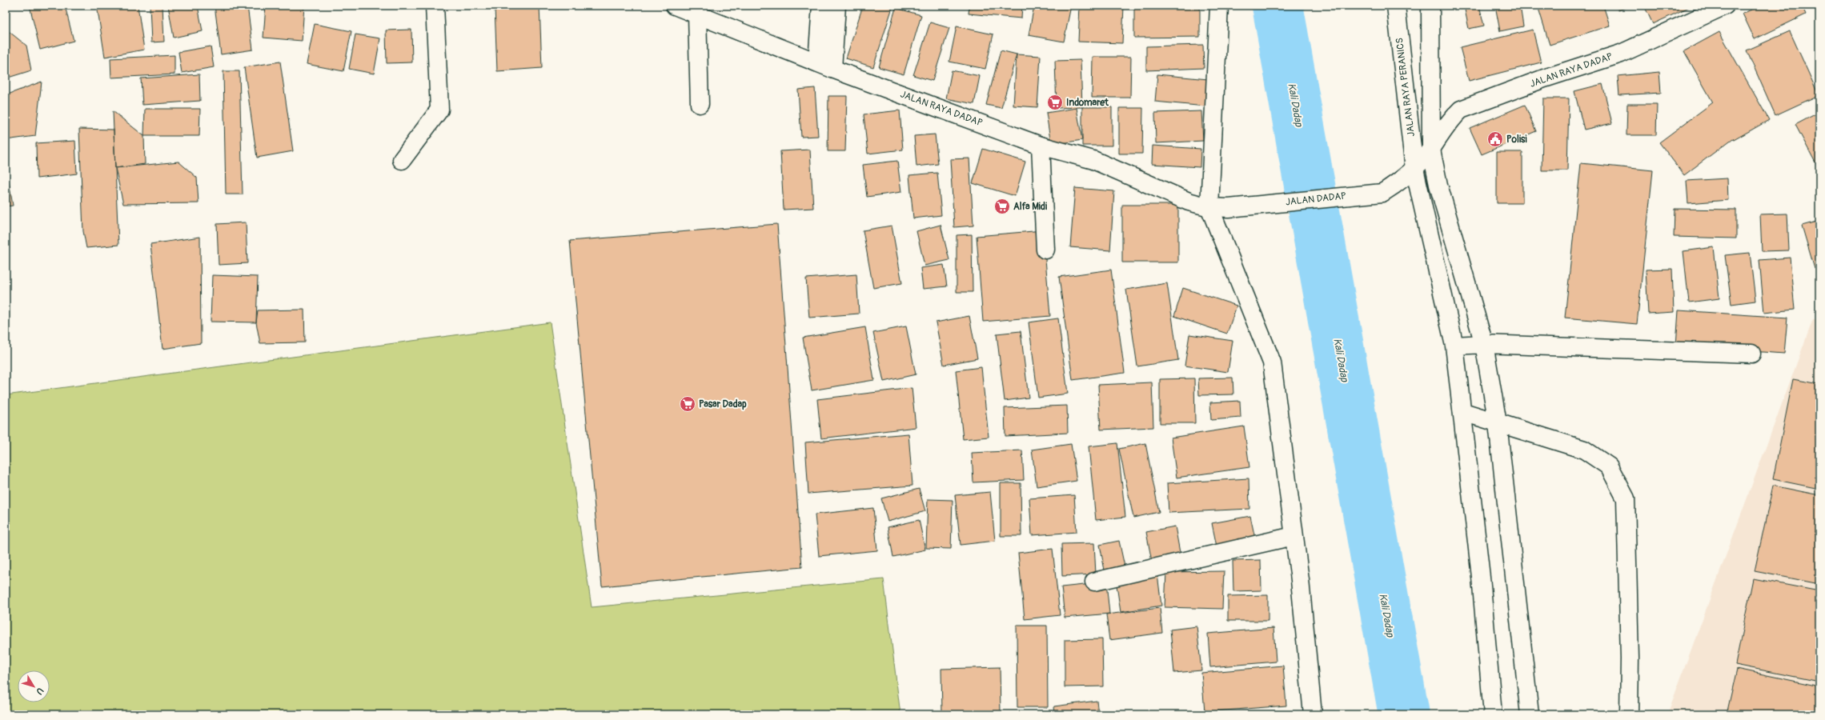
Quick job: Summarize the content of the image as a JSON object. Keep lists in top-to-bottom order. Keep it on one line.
{"streets":{"street":["JALAN RAYA DADAP","JALAN RAYA PERANICS","JALAN DADAP"]},"crossings":[["JALAN RAYA DADAP","JALAN RAYA PERANICS"],["JALAN RAYA DADAP","JALAN DADAP"],["JALAN RAYA PERANICS","JALAN DADAP"]],"water":["Kali Dadap"],"places":{"supermarket":["Indomaret","Alfa Midi","Pasar Dadap"],"public building":["Polisi"]},"north":"bottom right"}
